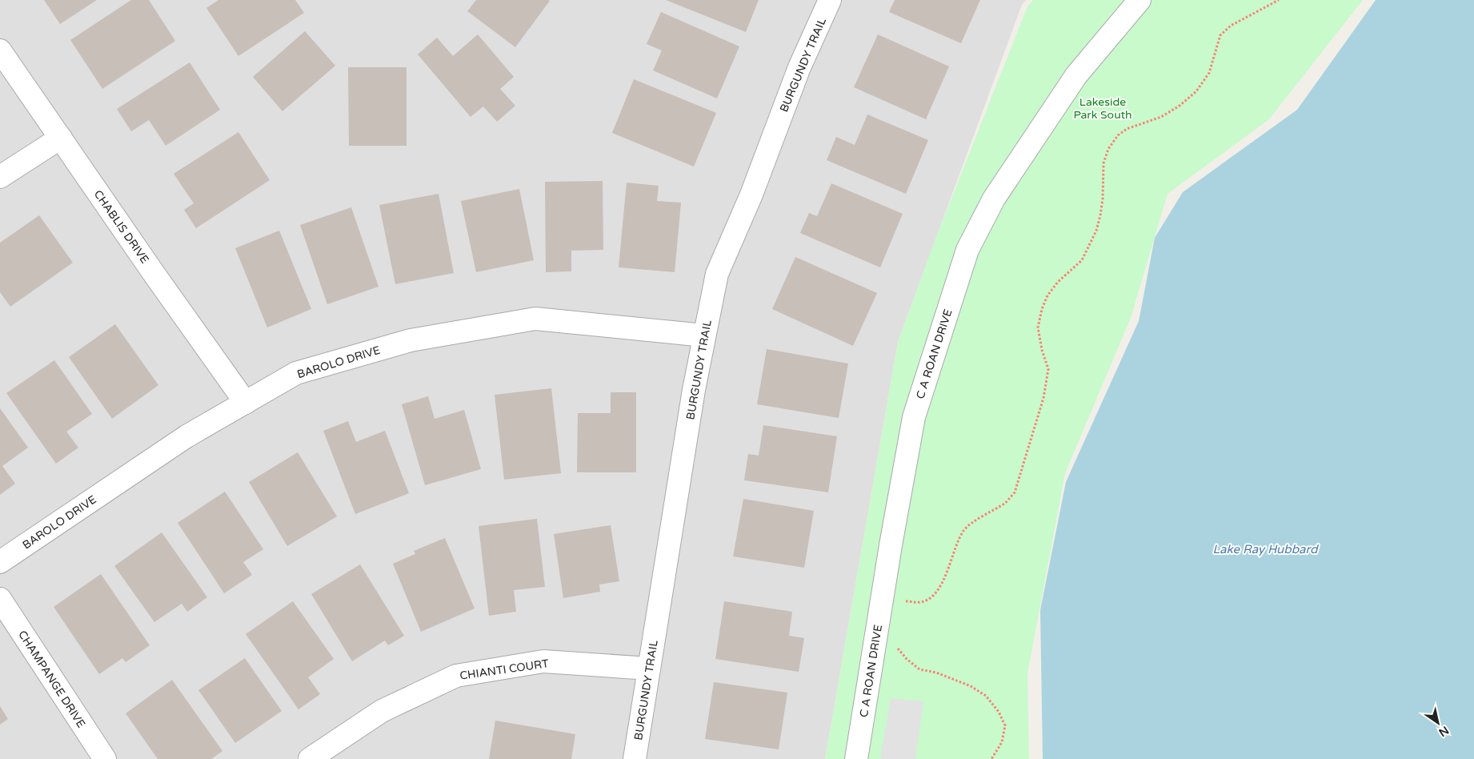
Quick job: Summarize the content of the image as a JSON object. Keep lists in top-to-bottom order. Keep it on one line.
{"streets":{"street":["BURGUNDY TRAIL","CHABLIS DRIVE","C A ROAN DRIVE","BAROLO DRIVE","CHIANTI COURT","CHAMPANGE DRIVE"]},"crossings":[["BURGUNDY TRAIL","BAROLO DRIVE"],["BURGUNDY TRAIL","CHIANTI COURT"],["CHABLIS DRIVE","BAROLO DRIVE"]],"water":["Lake Ray Hubbard"],"parks":["Lakeside Park South"],"north":"bottom right"}
